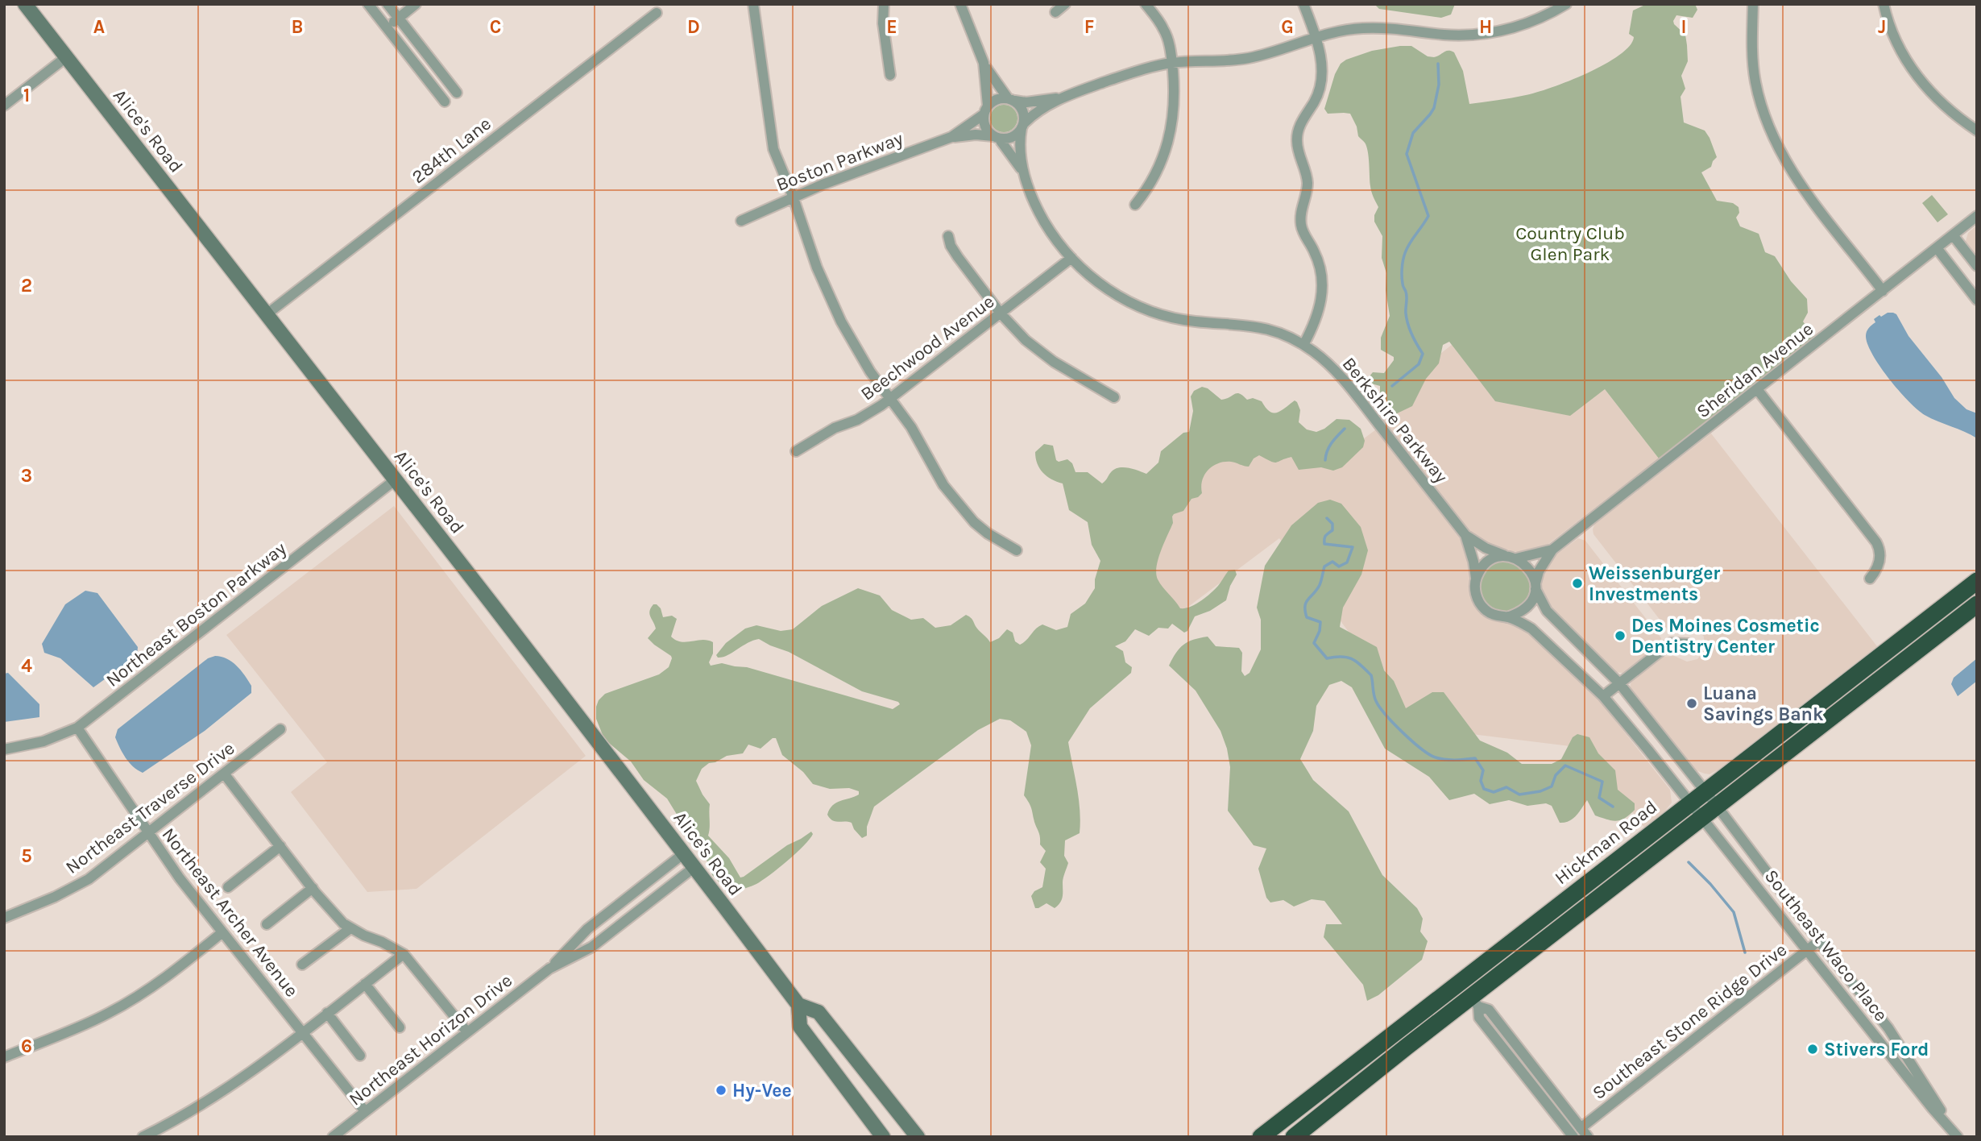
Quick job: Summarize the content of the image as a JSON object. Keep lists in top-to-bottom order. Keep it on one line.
{"streets":{"highway":["Hickman Road"],"main road":["Alice's Road"],"street":["284th Lane","Boston Parkway","Beechwood Avenue","Sheridan Avenue","Berkshire Parkway","Northeast Boston Parkway","Northeast Traverse Drive","Northeast Archer Avenue","Southeast Waco Place","Southeast Stone Ridge Drive","Northeast Horizon Drive"]},"crossings":[["Alice's Road","284th Lane"],["Alice's Road","Northeast Boston Parkway"],["Alice's Road","Northeast Horizon Drive"],["Boston Parkway","Berkshire Parkway"],["Beechwood Avenue","Berkshire Parkway"],["Sheridan Avenue","Berkshire Parkway"],["Northeast Boston Parkway","Northeast Archer Avenue"],["Northeast Traverse Drive","Northeast Archer Avenue"],["Hickman Road","Southeast Waco Place"],["Northeast Archer Avenue","Northeast Horizon Drive"],["Southeast Waco Place","Southeast Stone Ridge Drive"]],"parks":["Country Club Glen Park"],"places":["Weissenburger Investments","Des Moines Cosmetic Dentistry Center","Luana Savings Bank","Stivers Ford","Hy-Vee"],"grid":{"columns":["A","B","C","D","E","F","G","H","I","J"],"rows":["1","2","3","4","5","6"]}}
